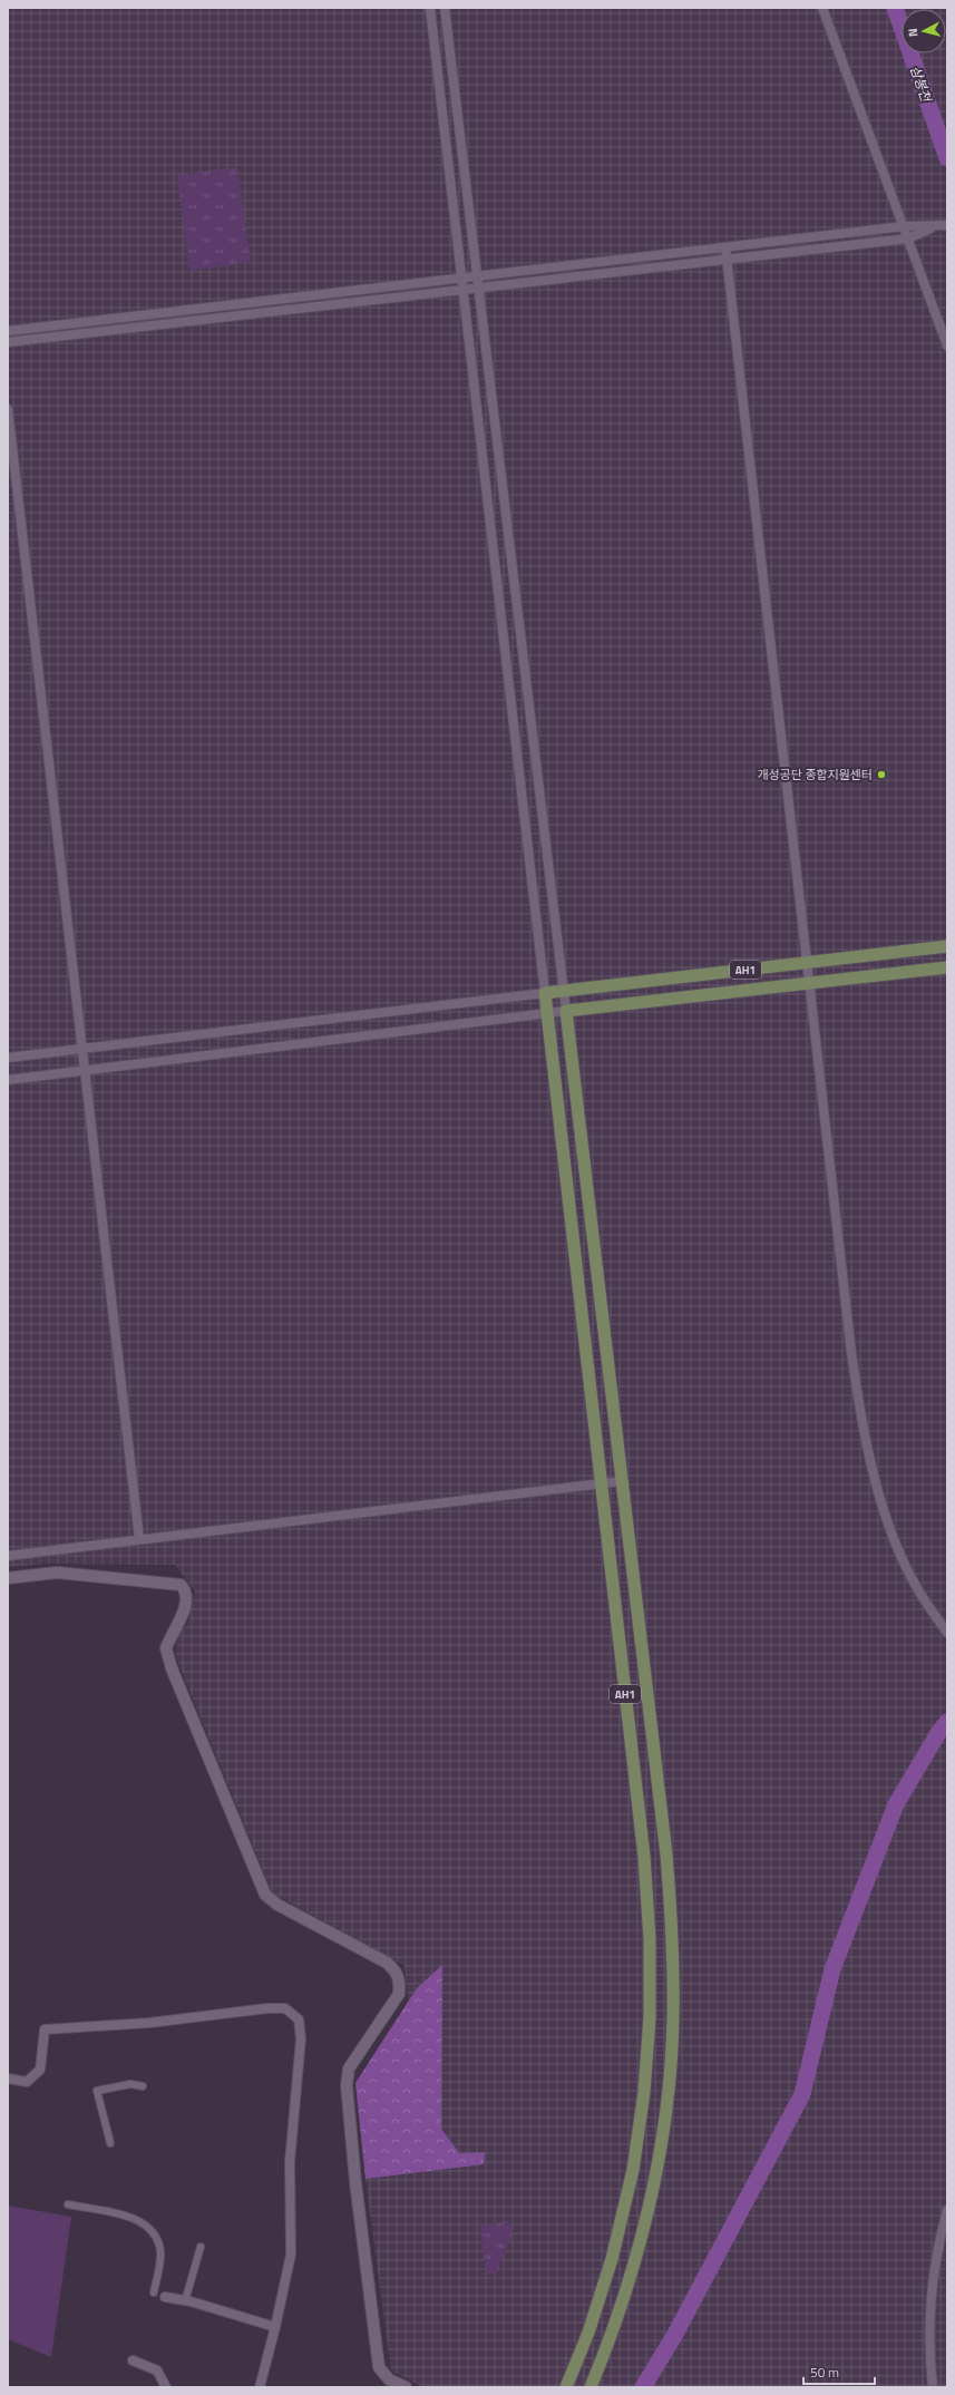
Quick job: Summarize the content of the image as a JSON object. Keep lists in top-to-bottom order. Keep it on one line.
{"streets":{"main road":["AH1"]},"water":["삼봉천"],"places":["개성공단 종합지원센터"],"scale_bar":"50 m","north":"left"}
